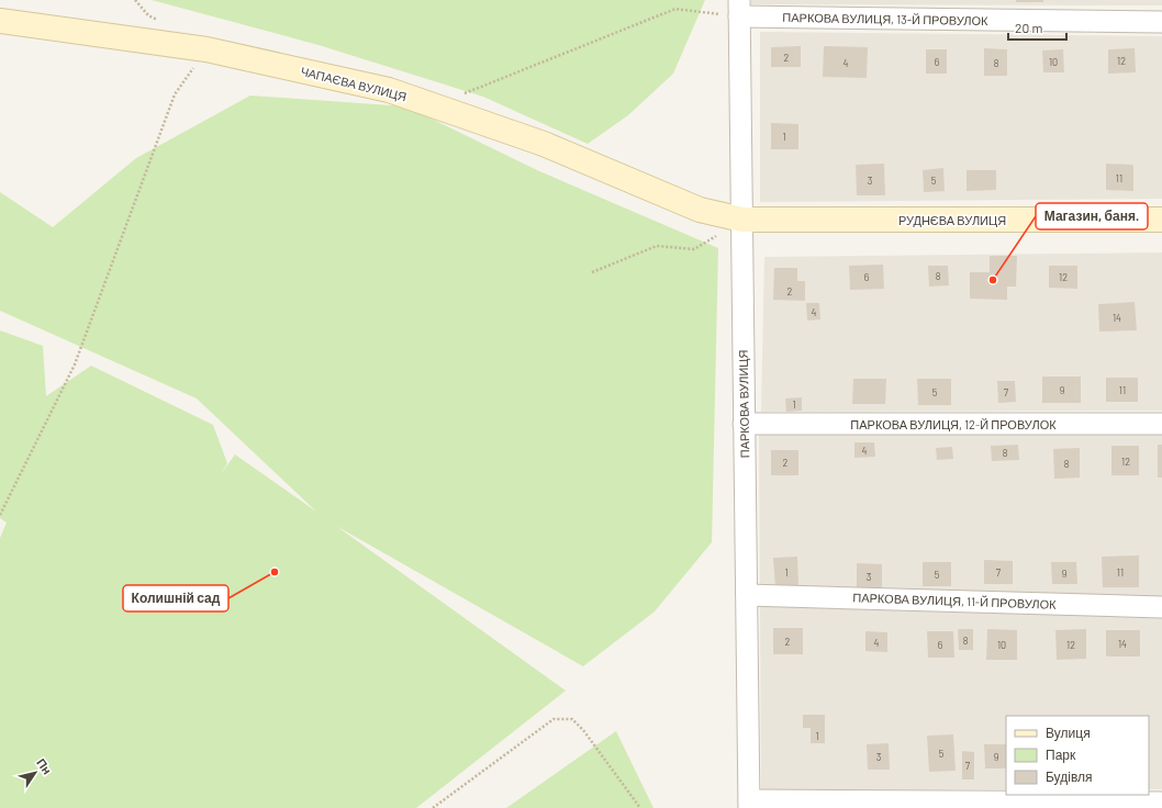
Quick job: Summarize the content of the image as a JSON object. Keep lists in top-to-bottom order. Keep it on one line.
{"streets":{"street":["ПАРКОВА ВУЛИЦЯ, 13-Й ПРОВУЛОК","ЧАПАЄВА ВУЛИЦЯ","РУДНЄВА ВУЛИЦЯ","ПАРКОВА ВУЛИЦЯ","ПАРКОВА ВУЛИЦЯ, 12-Й ПРОВУЛОК","ПАРКОВА ВУЛИЦЯ, 11-Й ПРОВУЛОК"]},"crossings":[["ПАРКОВА ВУЛИЦЯ, 13-Й ПРОВУЛОК","ПАРКОВА ВУЛИЦЯ"],["ЧАПАЄВА ВУЛИЦЯ","РУДНЄВА ВУЛИЦЯ"],["ЧАПАЄВА ВУЛИЦЯ","ПАРКОВА ВУЛИЦЯ"],["РУДНЄВА ВУЛИЦЯ","ПАРКОВА ВУЛИЦЯ"],["ПАРКОВА ВУЛИЦЯ","ПАРКОВА ВУЛИЦЯ, 12-Й ПРОВУЛОК"],["ПАРКОВА ВУЛИЦЯ","ПАРКОВА ВУЛИЦЯ, 11-Й ПРОВУЛОК"]],"places":["Магазин, баня.","Колишній сад"],"house_numbers":["2","12","6","10","4","8","1","11","3","5","8","6","12","2","4","14","9","11","5","7","1","4","8","12","2","8","1","7","11","9","5","3","8","2","4","14","6","10","12","1","5","3","9","7"],"legend":["Вулиця","Парк","Будівля"],"scale_bar":"20 m","north":"top right"}
